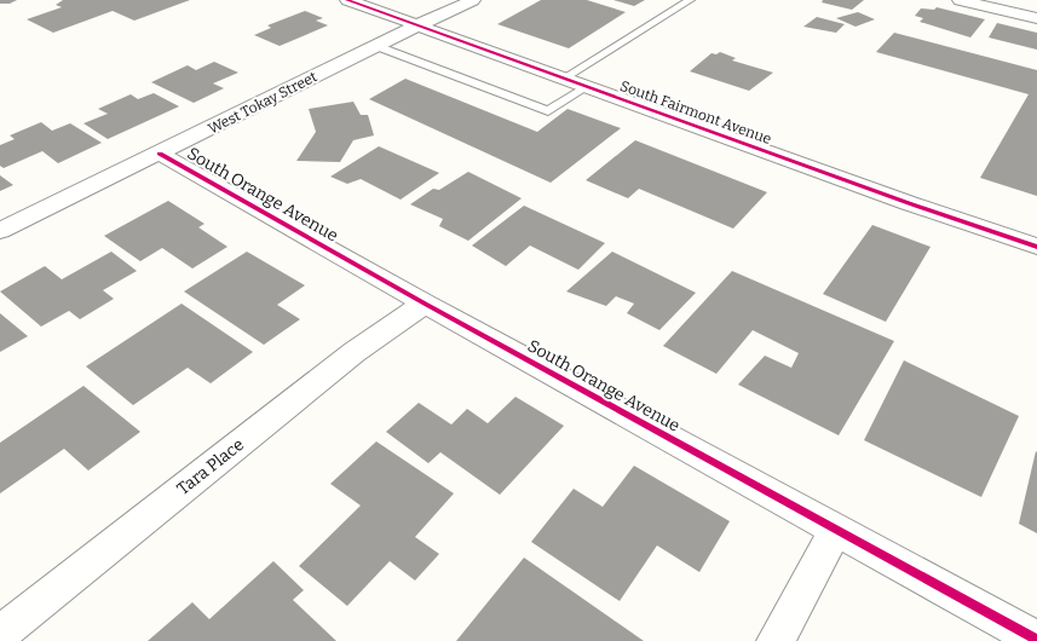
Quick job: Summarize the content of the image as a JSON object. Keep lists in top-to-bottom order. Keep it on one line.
{"streets":{"street":["West Tokay Street","South Fairmont Avenue","South Orange Avenue","Tara Place"]},"crossings":[["West Tokay Street","South Fairmont Avenue"],["West Tokay Street","South Orange Avenue"],["South Orange Avenue","Tara Place"]]}
